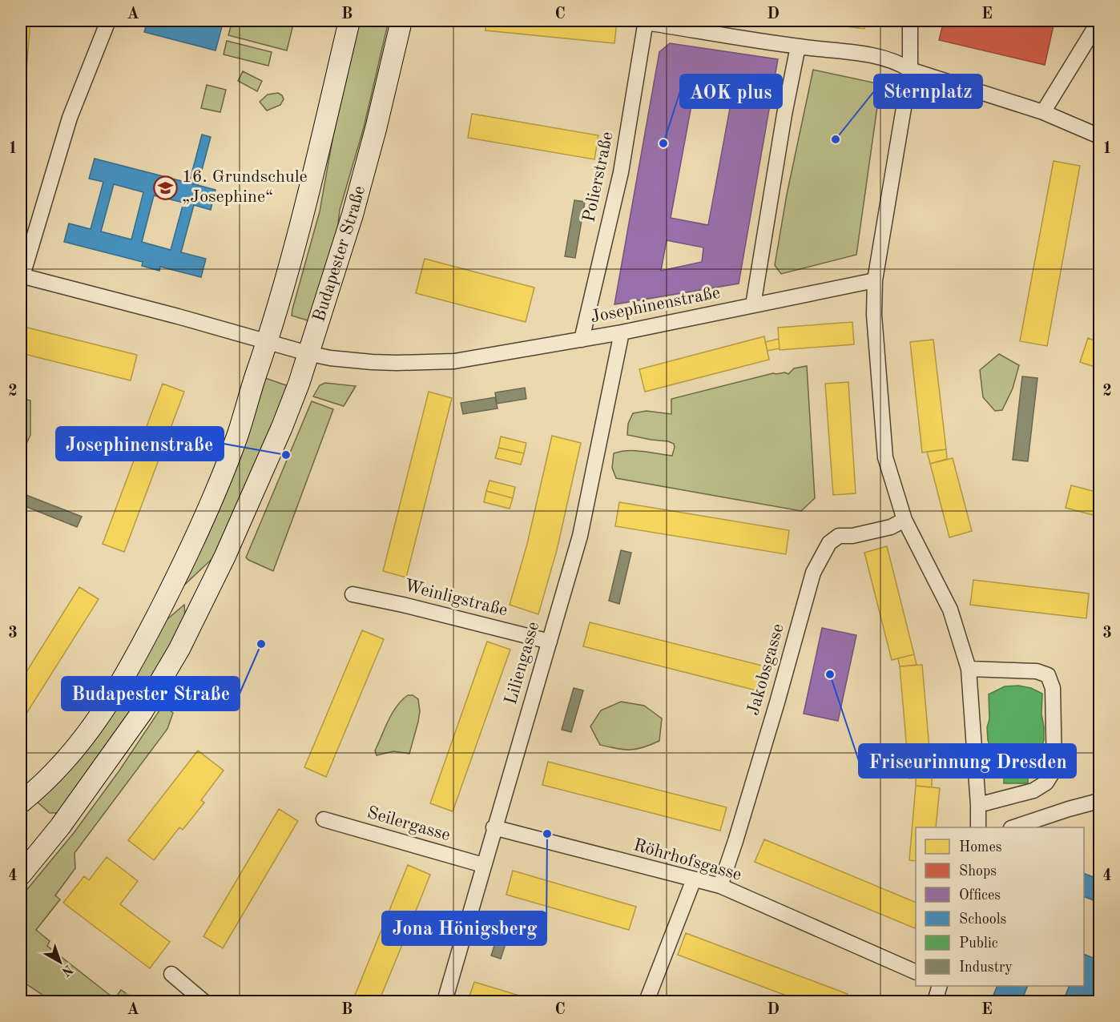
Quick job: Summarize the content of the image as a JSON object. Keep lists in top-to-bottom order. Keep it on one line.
{"streets":{"main road":["Budapester Straße"],"street":["Polierstraße","Josephinenstraße","Weinligstraße","Liliengasse","Jakobsgasse","Seilergasse","Röhrhofsgasse"]},"crossings":[["Polierstraße","Josephinenstraße"],["Budapester Straße","Josephinenstraße"],["Josephinenstraße","Liliengasse"],["Weinligstraße","Liliengasse"],["Liliengasse","Seilergasse"],["Liliengasse","Röhrhofsgasse"],["Jakobsgasse","Röhrhofsgasse"]],"places":{"other":["Sternplatz","AOK plus","Josephinenstraße","Budapester Straße","Friseurinnung Dresden","Jona Hönigsberg"],"school or university":["16. Grundschule „Josephine“"]},"legend":["Homes","Shops","Offices","Schools","Public","Industry"],"north":"bottom right","grid":{"columns":["A","B","C","D","E"],"rows":["1","2","3","4"]}}
